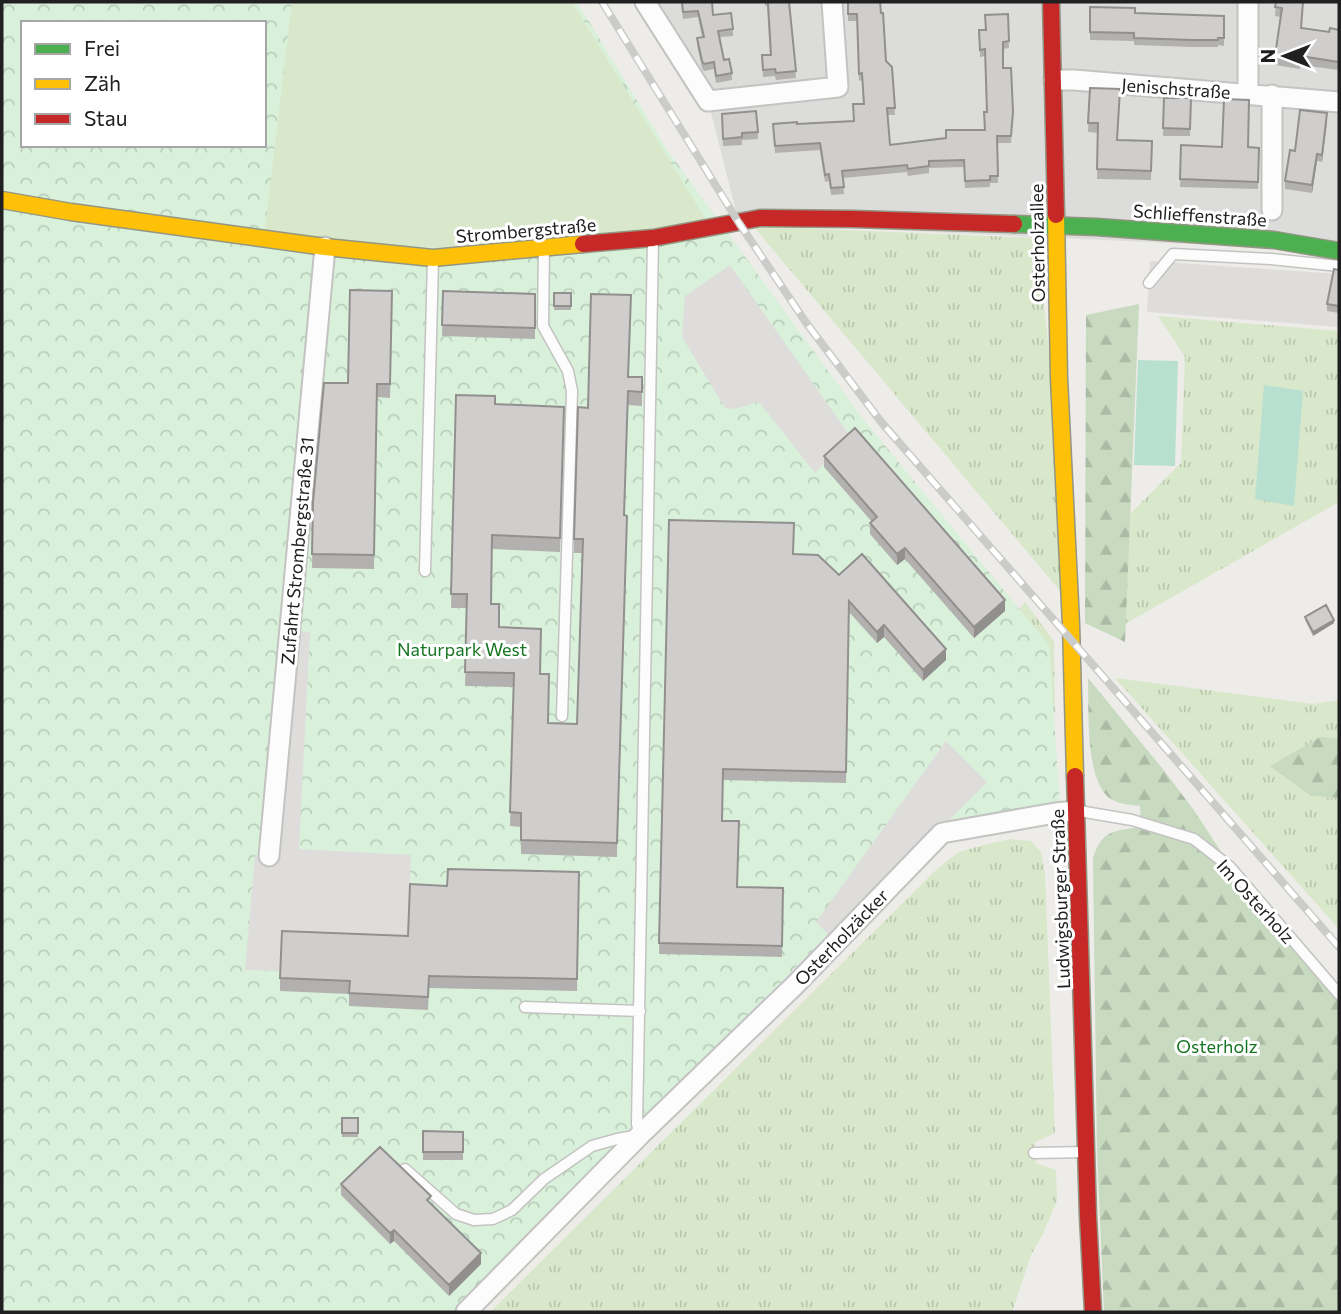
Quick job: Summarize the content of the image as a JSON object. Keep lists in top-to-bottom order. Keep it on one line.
{"streets":{"street":["Jenischstraße","Schlieffenstraße","Strombergstraße","Osterholzallee","Zufahrt Strombergstraße 31","Ludwigsburger Straße","Osterholzäcker"],"lane":["Im Osterholz"]},"crossings":[["Jenischstraße","Osterholzallee"],["Schlieffenstraße","Strombergstraße"],["Schlieffenstraße","Osterholzallee"],["Strombergstraße","Osterholzallee"],["Strombergstraße","Zufahrt Strombergstraße 31"],["Osterholzallee","Ludwigsburger Straße"],["Ludwigsburger Straße","Im Osterholz"],["Ludwigsburger Straße","Osterholzäcker"],["Im Osterholz","Osterholzäcker"]],"parks":["Naturpark West","Osterholz"],"legend":["Frei","Zäh","Stau"],"north":"left"}
